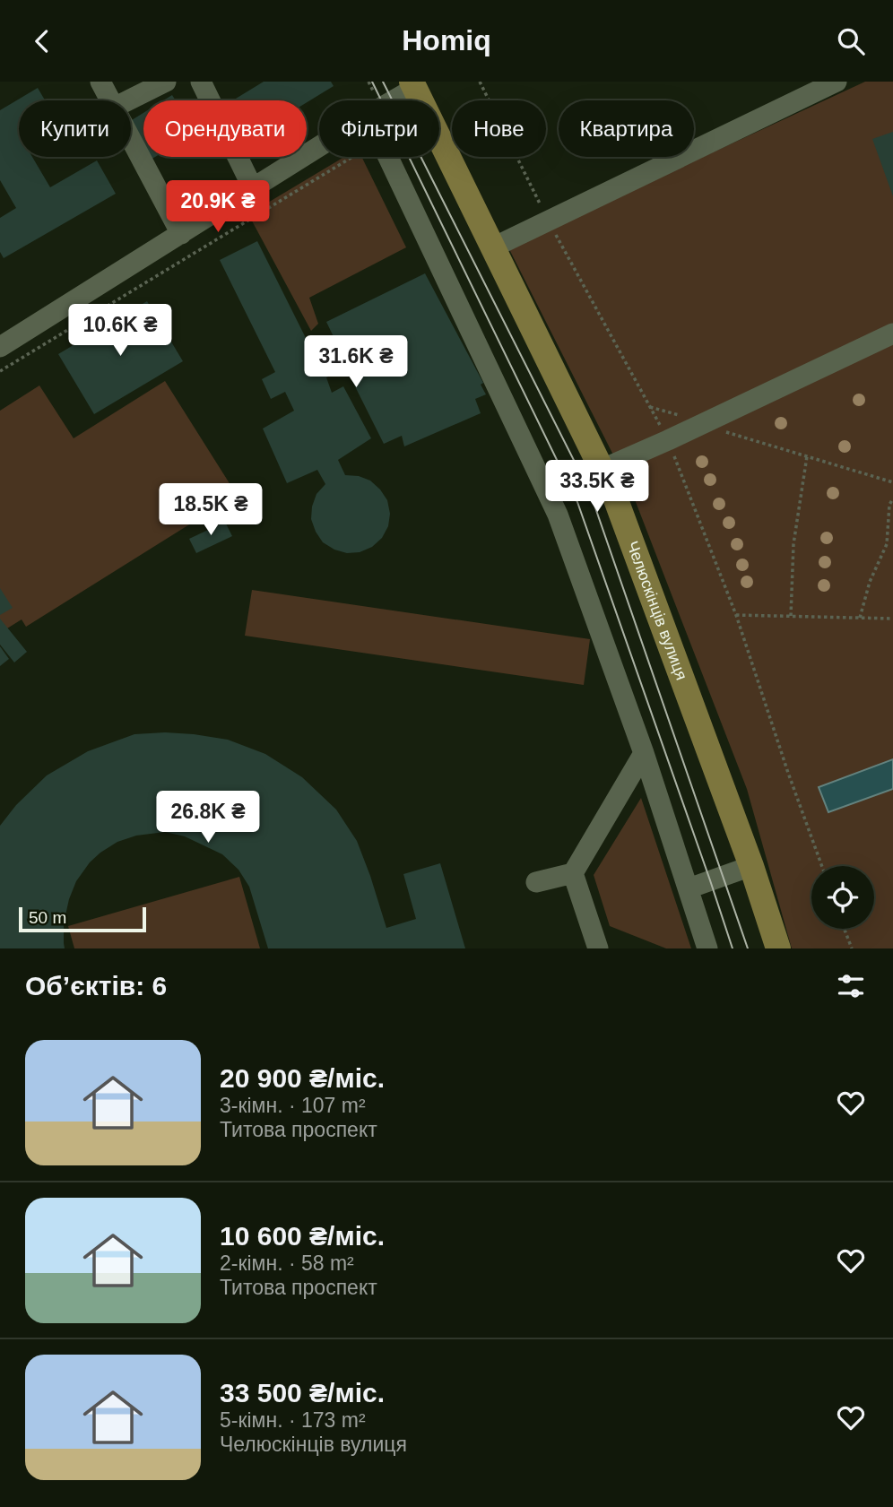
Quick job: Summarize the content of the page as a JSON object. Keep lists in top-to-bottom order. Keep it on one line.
{"streets":{"main road":["Челюскінців вулиця"]},"scale_bar":"50 m","page":{"header":"Homiq","chip":["Купити","Орендувати","Фільтри","Нове","Квартира"],"price":["20.9K ₴","10.6K ₴","31.6K ₴","33.5K ₴","18.5K ₴","26.8K ₴"],"scale":"50 m","heading":"Об’єктів: 6","list":[{"name":"20 900 ₴/міс.","note":"3-кімн. · 107 m² · Титова проспект"},{"name":"10 600 ₴/міс.","note":"2-кімн. · 58 m² · Титова проспект"},{"name":"33 500 ₴/міс.","note":"5-кімн. · 173 m² · Челюскінців вулиця"}]}}
